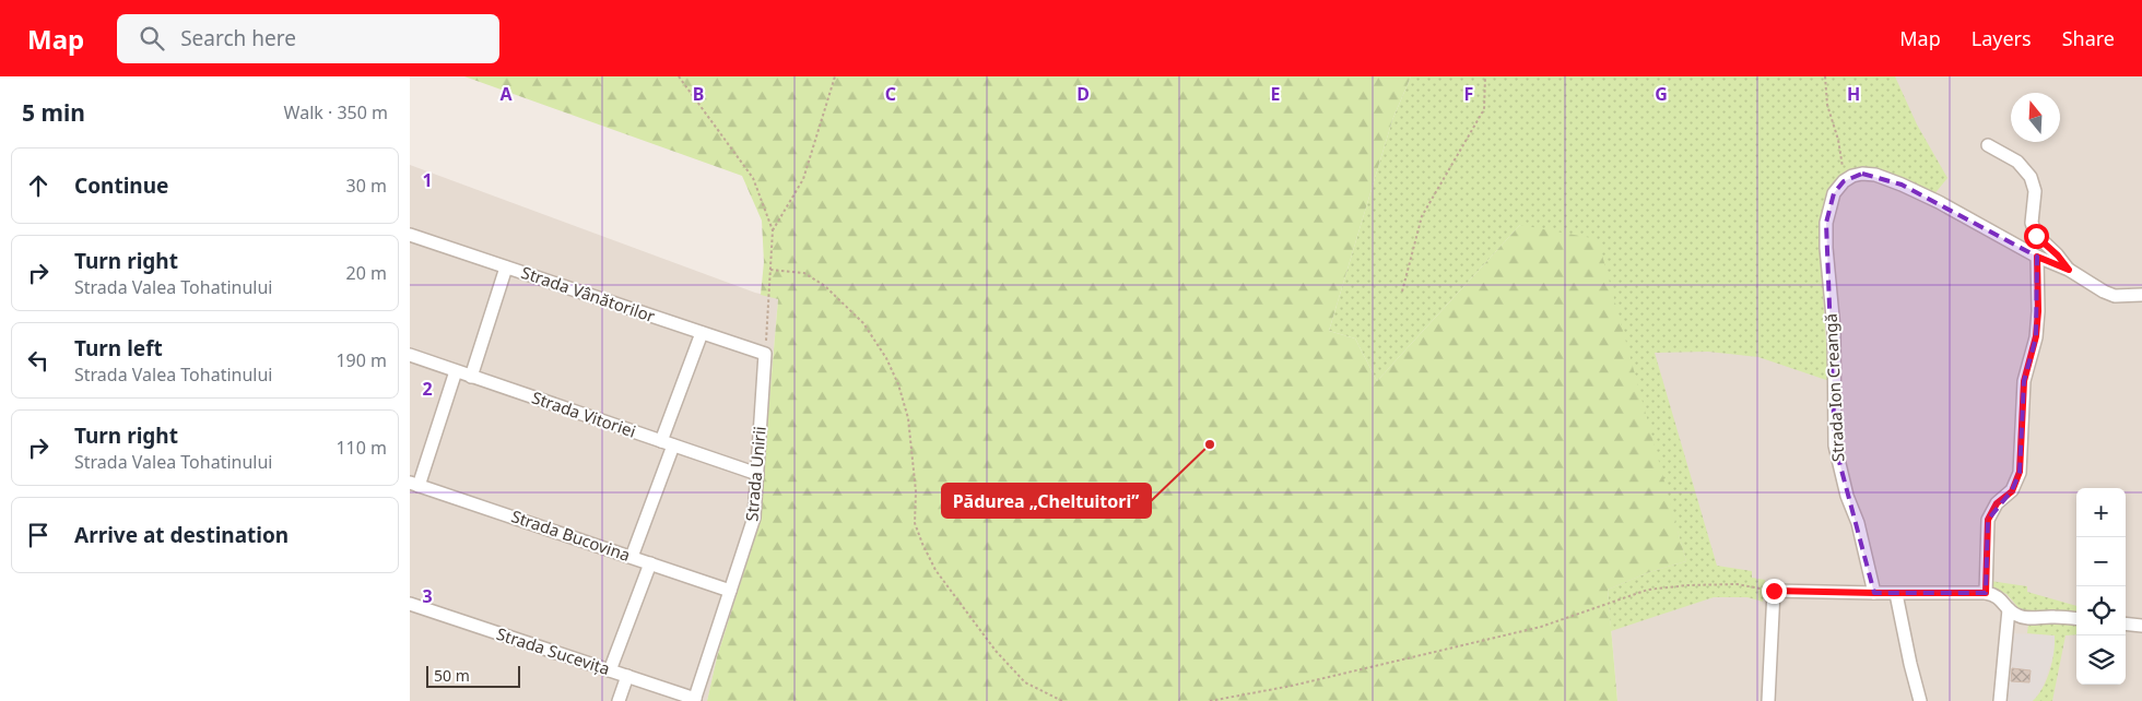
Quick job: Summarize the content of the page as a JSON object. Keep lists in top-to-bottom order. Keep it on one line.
{"streets":{"street":["Strada Vânătorilor","Strada Ion Creangă","Strada Vitoriei","Strada Unirii","Strada Bucovina","Strada Sucevița"]},"crossings":[["Strada Vânătorilor","Strada Unirii"],["Strada Vitoriei","Strada Unirii"],["Strada Unirii","Strada Bucovina"],["Strada Unirii","Strada Sucevița"]],"places":["Pădurea „Cheltuitori”"],"scale_bar":"50 m","north":"top","page":{"header":"Map","search":"Search here","nav":["Map","Layers","Share"],"heading":["5 min","Walk · 350 m"],"list":[["Continue","30 m"],["Turn right","Strada Valea Tohatinului","20 m"],["Turn left","Strada Valea Tohatinului","190 m"],["Turn right","Strada Valea Tohatinului","110 m"],"Arrive at destination"],"map_buttons":["+","−"],"scale":"50 m"},"grid":{"columns":["A","B","C","D","E","F","G","H"],"rows":["1","2","3"]}}
